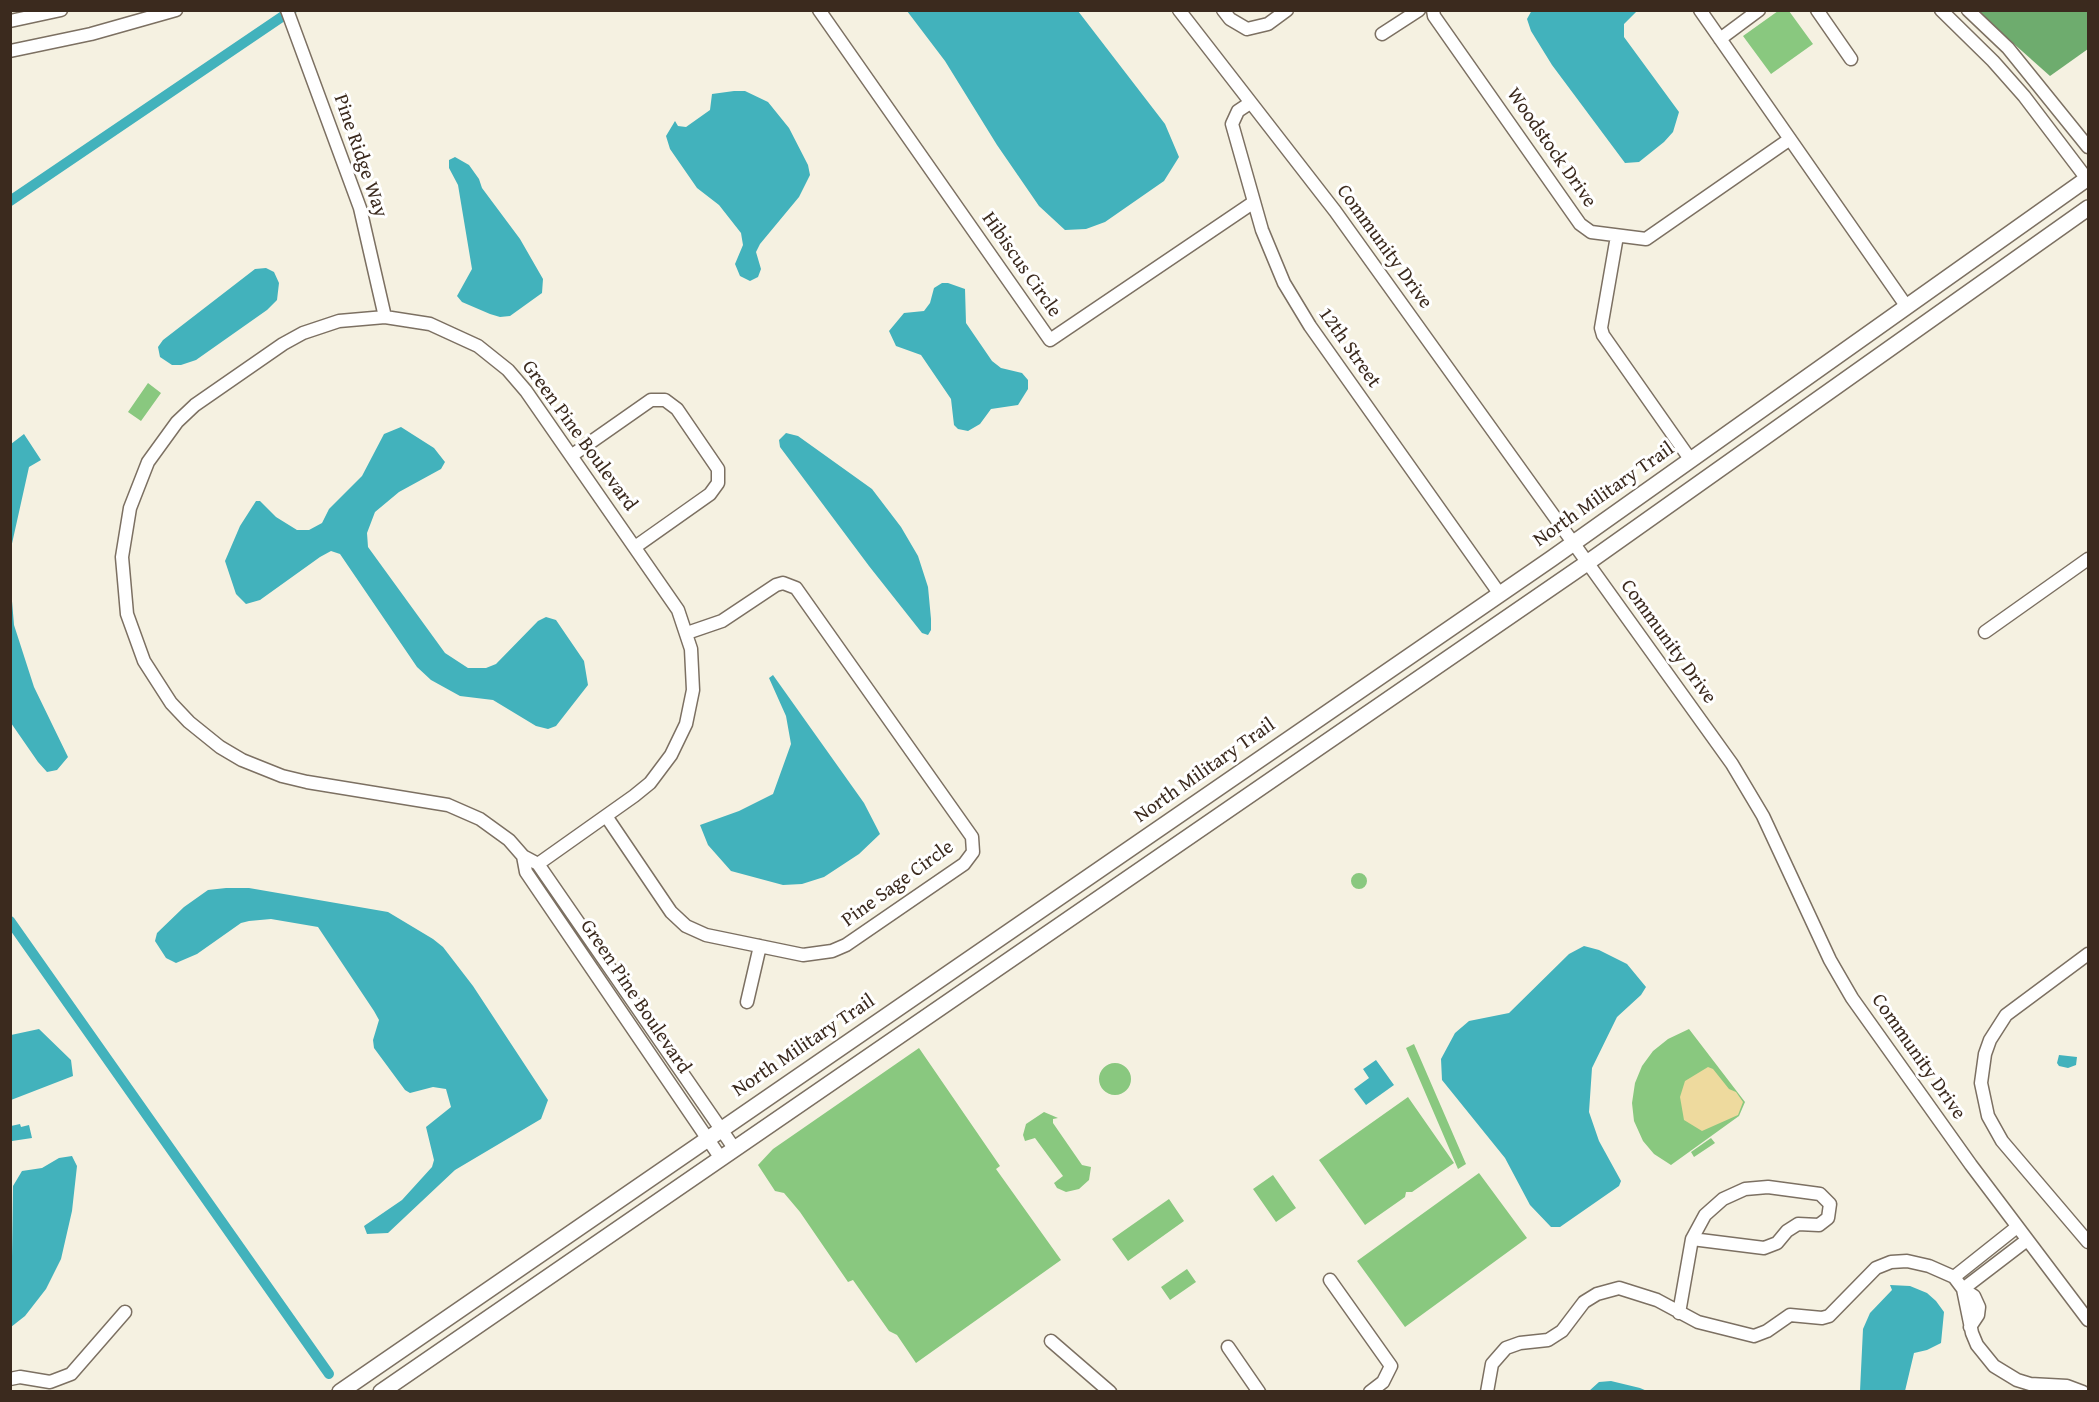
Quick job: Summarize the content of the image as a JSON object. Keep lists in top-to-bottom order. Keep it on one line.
{"streets":{"main road":["North Military Trail"],"street":["Woodstock Drive","Pine Ridge Way","Community Drive","Hibiscus Circle","12th Street","Green Pine Boulevard","Pine Sage Circle"]},"crossings":[["Pine Ridge Way","Green Pine Boulevard"],["Community Drive","12th Street"],["Community Drive","North Military Trail"],["Hibiscus Circle","12th Street"],["12th Street","North Military Trail"],["Green Pine Boulevard","North Military Trail"],["Green Pine Boulevard","Pine Sage Circle"]]}
